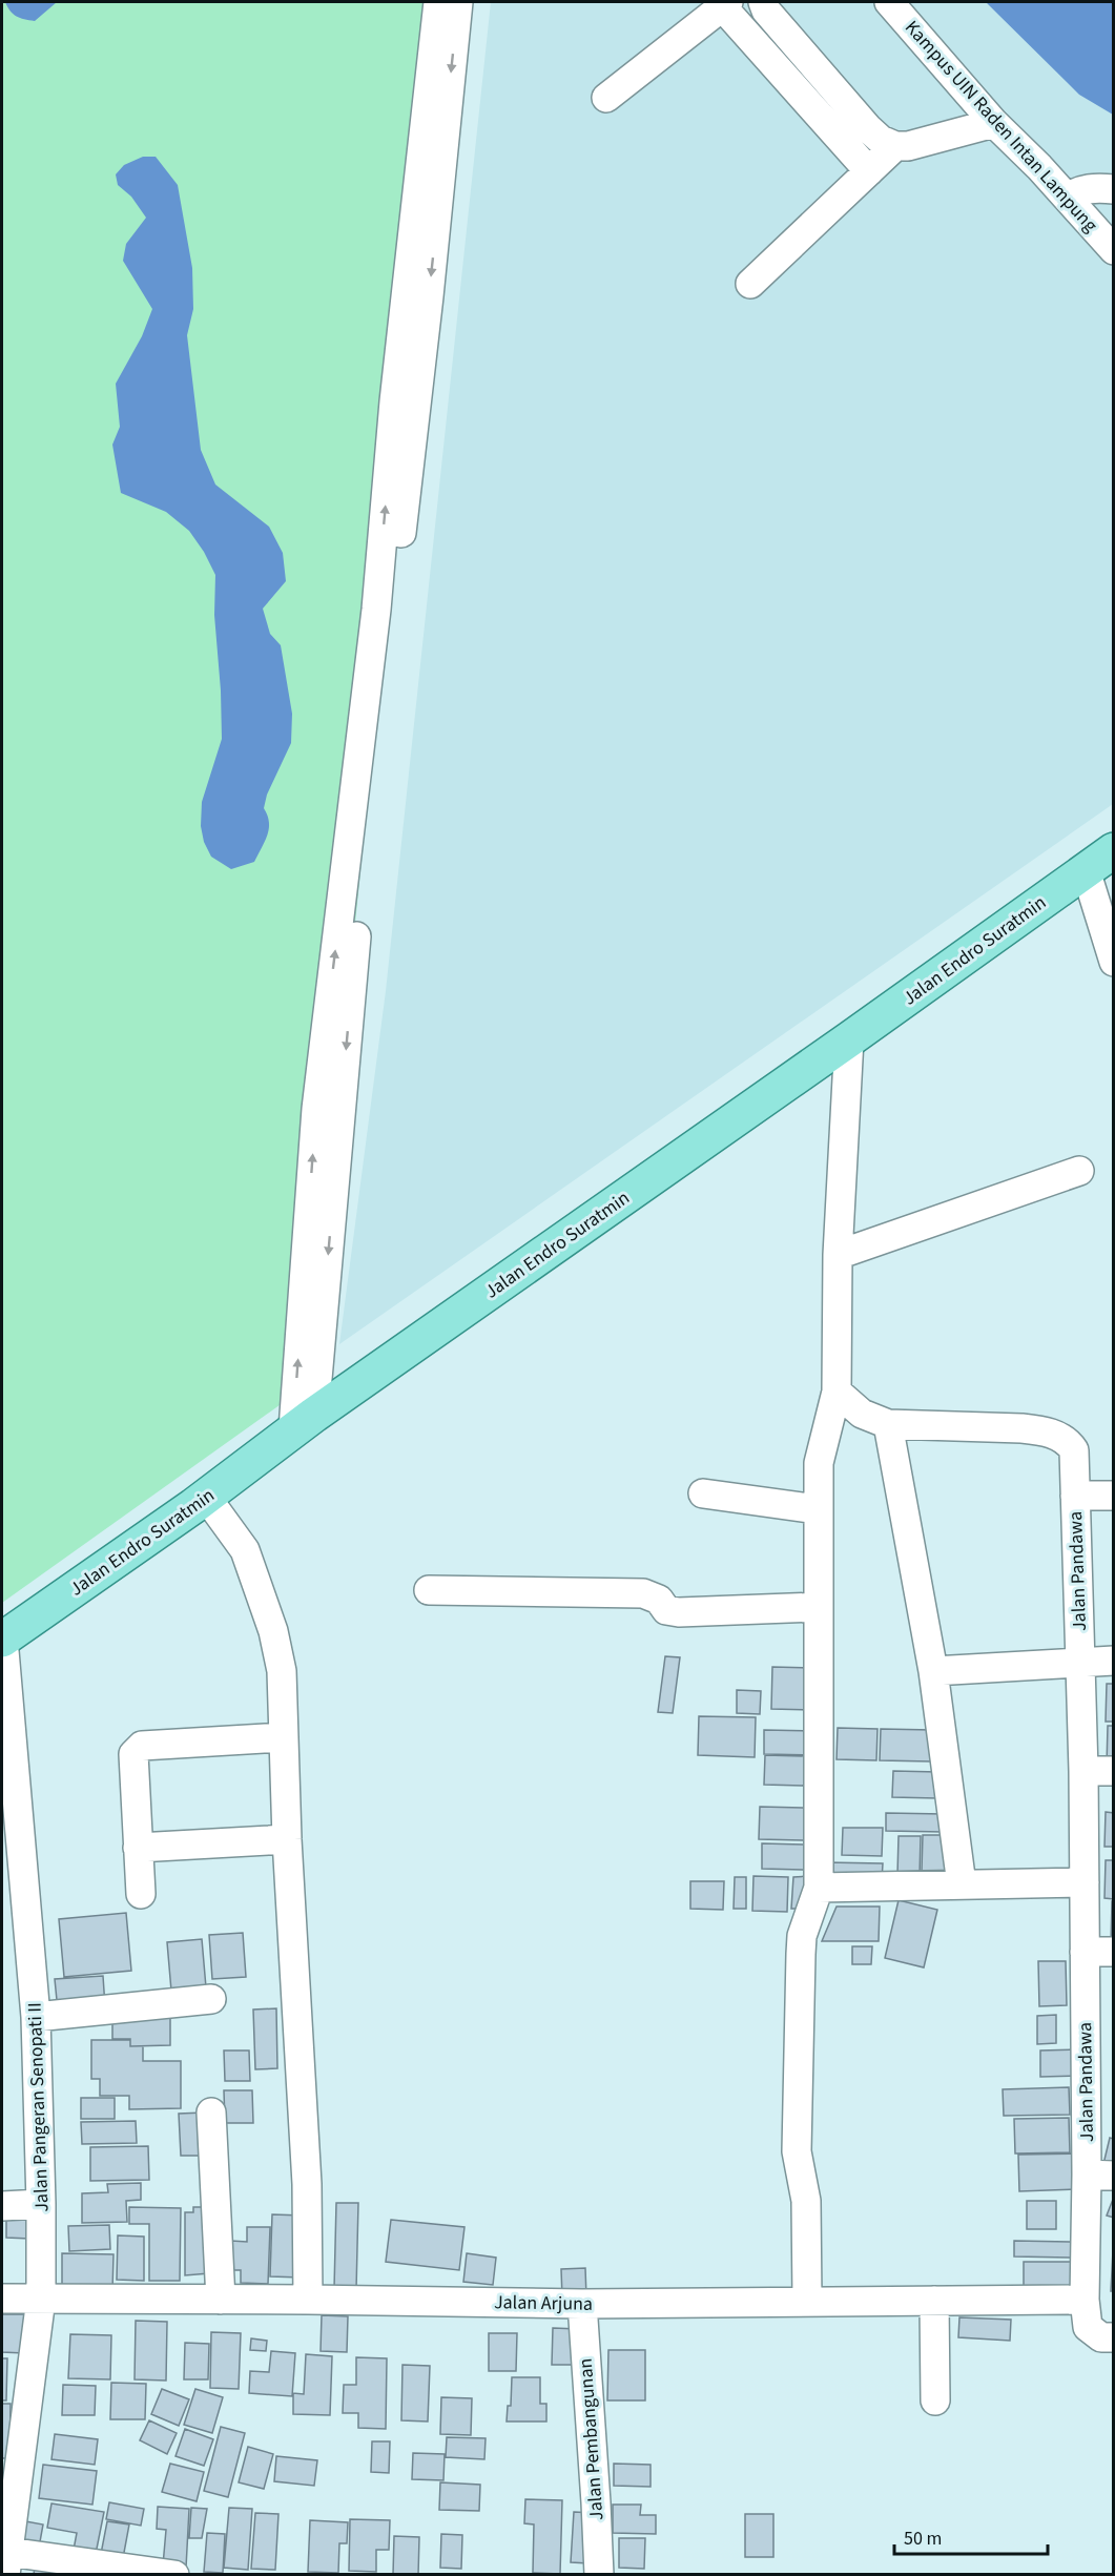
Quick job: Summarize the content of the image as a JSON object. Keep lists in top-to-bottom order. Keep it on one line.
{"streets":{"main road":["Jalan Endro Suratmin"],"street":["Kampus UIN Raden Intan Lampung","Jalan Pandawa","Jalan Pangeran Senopati II","Jalan Arjuna","Jalan Pembangunan"]},"crossings":[["Jalan Endro Suratmin","Jalan Pangeran Senopati II"],["Jalan Pandawa","Jalan Arjuna"],["Jalan Pangeran Senopati II","Jalan Arjuna"],["Jalan Arjuna","Jalan Pembangunan"]],"scale_bar":"50 m"}
